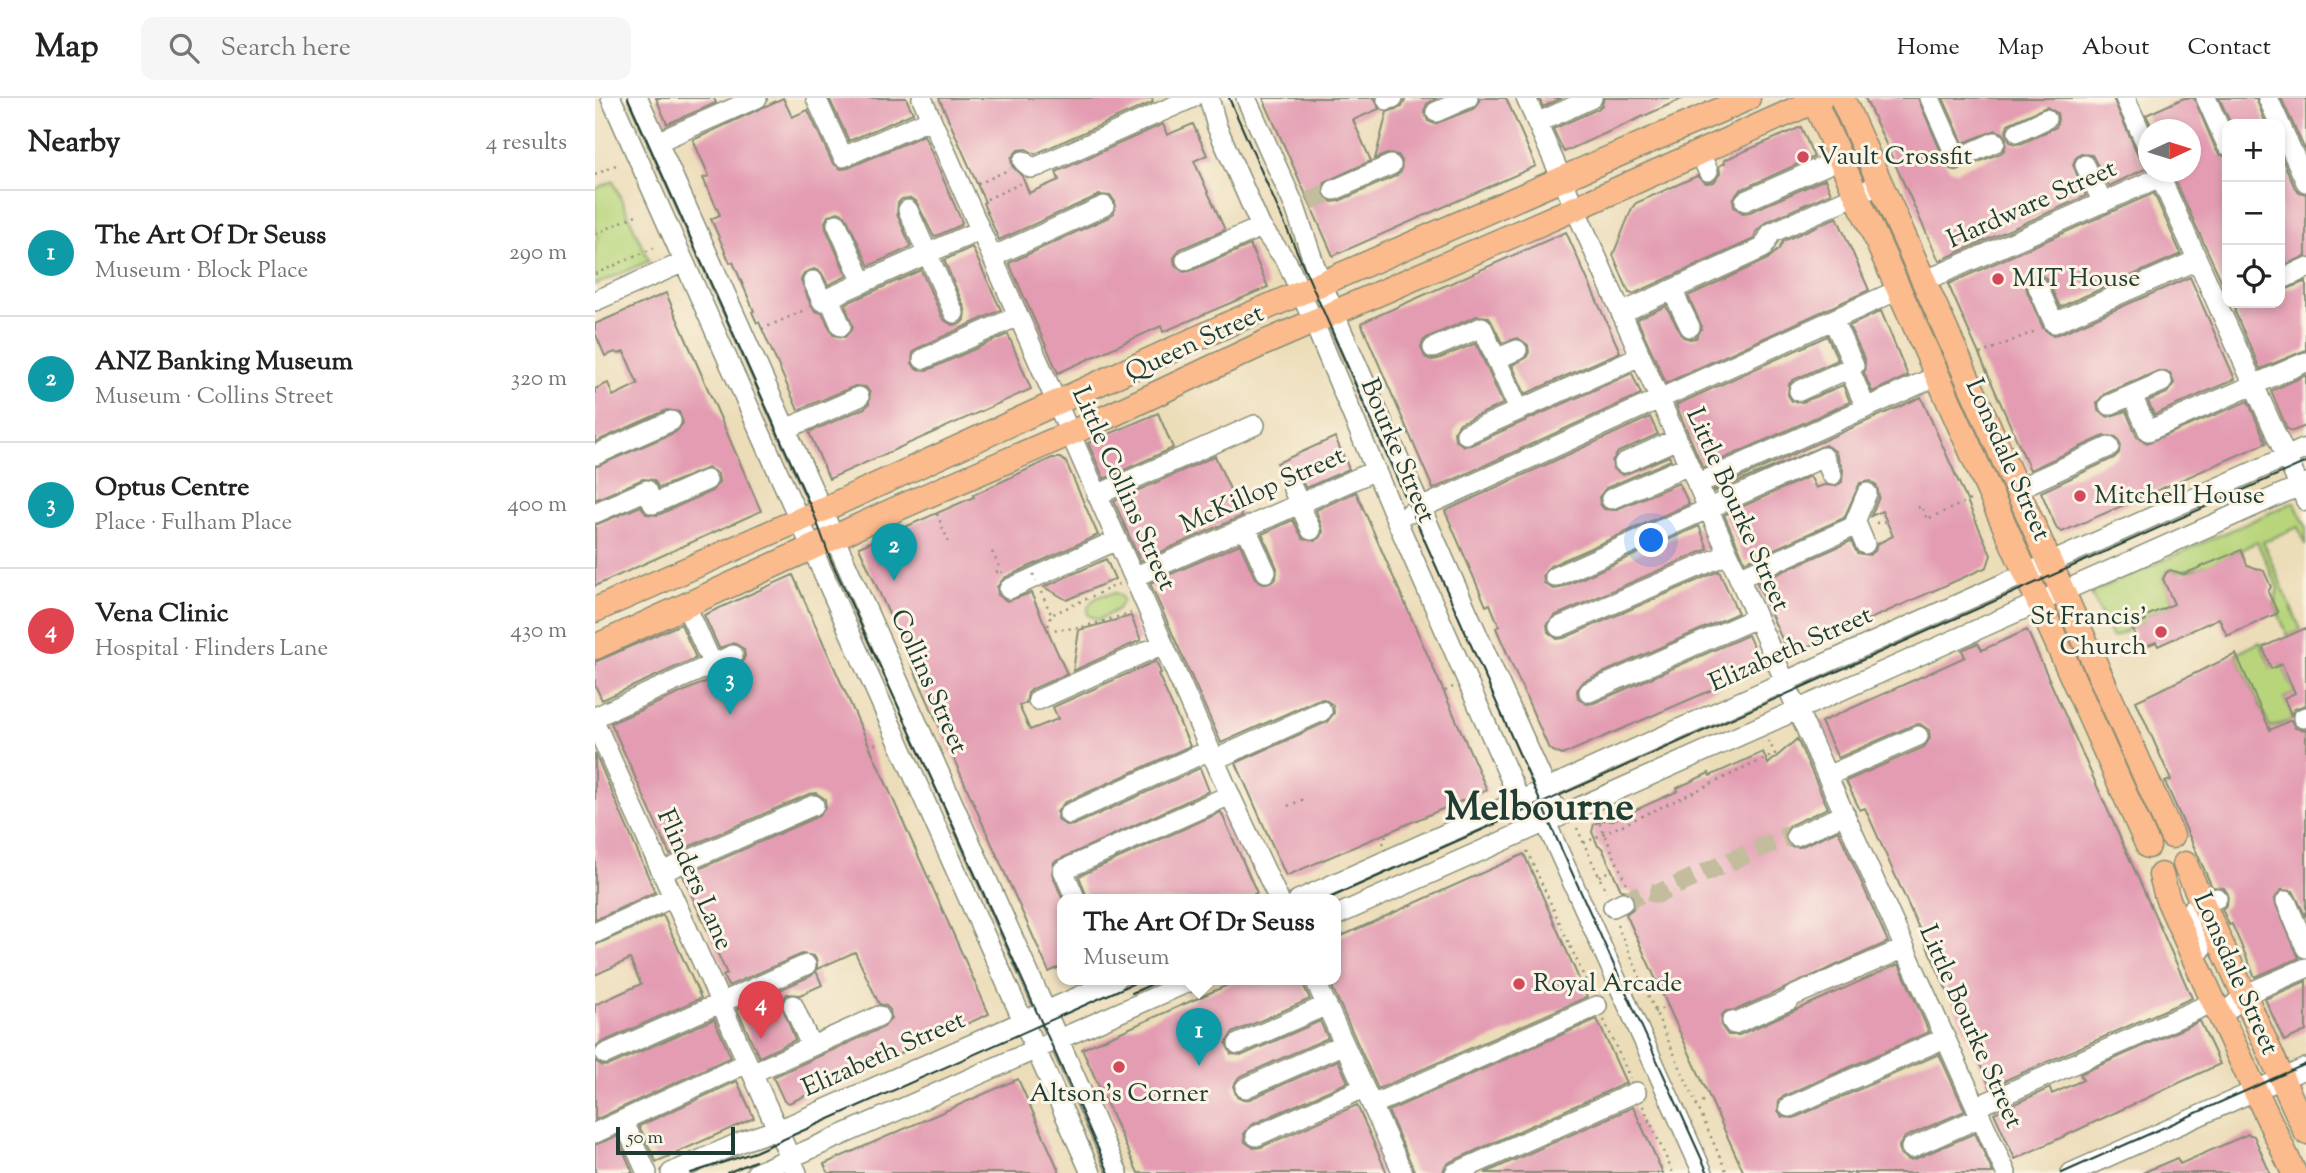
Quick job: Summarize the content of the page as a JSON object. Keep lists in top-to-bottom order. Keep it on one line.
{"streets":{"main road":["Queen Street","Lonsdale Street"],"street":["Hardware Street","Bourke Street","Little Collins Street","McKillop Street","Little Bourke Street","Elizabeth Street","Collins Street","Flinders Lane"]},"crossings":[["Hardware Street","Lonsdale Street"],["Queen Street","Bourke Street"],["Queen Street","Lonsdale Street"],["Queen Street","Little Collins Street"],["Queen Street","Little Bourke Street"],["Queen Street","Collins Street"],["Bourke Street","McKillop Street"],["Bourke Street","Elizabeth Street"],["Lonsdale Street","Elizabeth Street"],["Little Collins Street","McKillop Street"],["Little Bourke Street","Elizabeth Street"],["Elizabeth Street","Collins Street"],["Elizabeth Street","Flinders Lane"]],"districts":["Melbourne"],"places":["Vault Crossfit","MIT House","Mitchell House","St Francis' Church","Royal Arcade","Altson's Corner"],"scale_bar":"50 m","north":"right","page":{"header":"Map","search":"Search here","nav":["Home","Map","About","Contact"],"heading":["Nearby","4 results"],"map_buttons":["+","−"],"list":[{"mark":"1","name":"The Art Of Dr Seuss","note":"Museum · Block Place","value":"290 m"},{"mark":"2","name":"ANZ Banking Museum","note":"Museum · Collins Street","value":"320 m"},{"mark":"3","name":"Optus Centre","note":"Place · Fulham Place","value":"400 m"},{"mark":"4","name":"Vena Clinic","note":"Hospital · Flinders Lane","value":"430 m"}],"pins":["2","3","4","1"],"popup":["The Art Of Dr Seuss","Museum"],"scale":"50 m"}}
